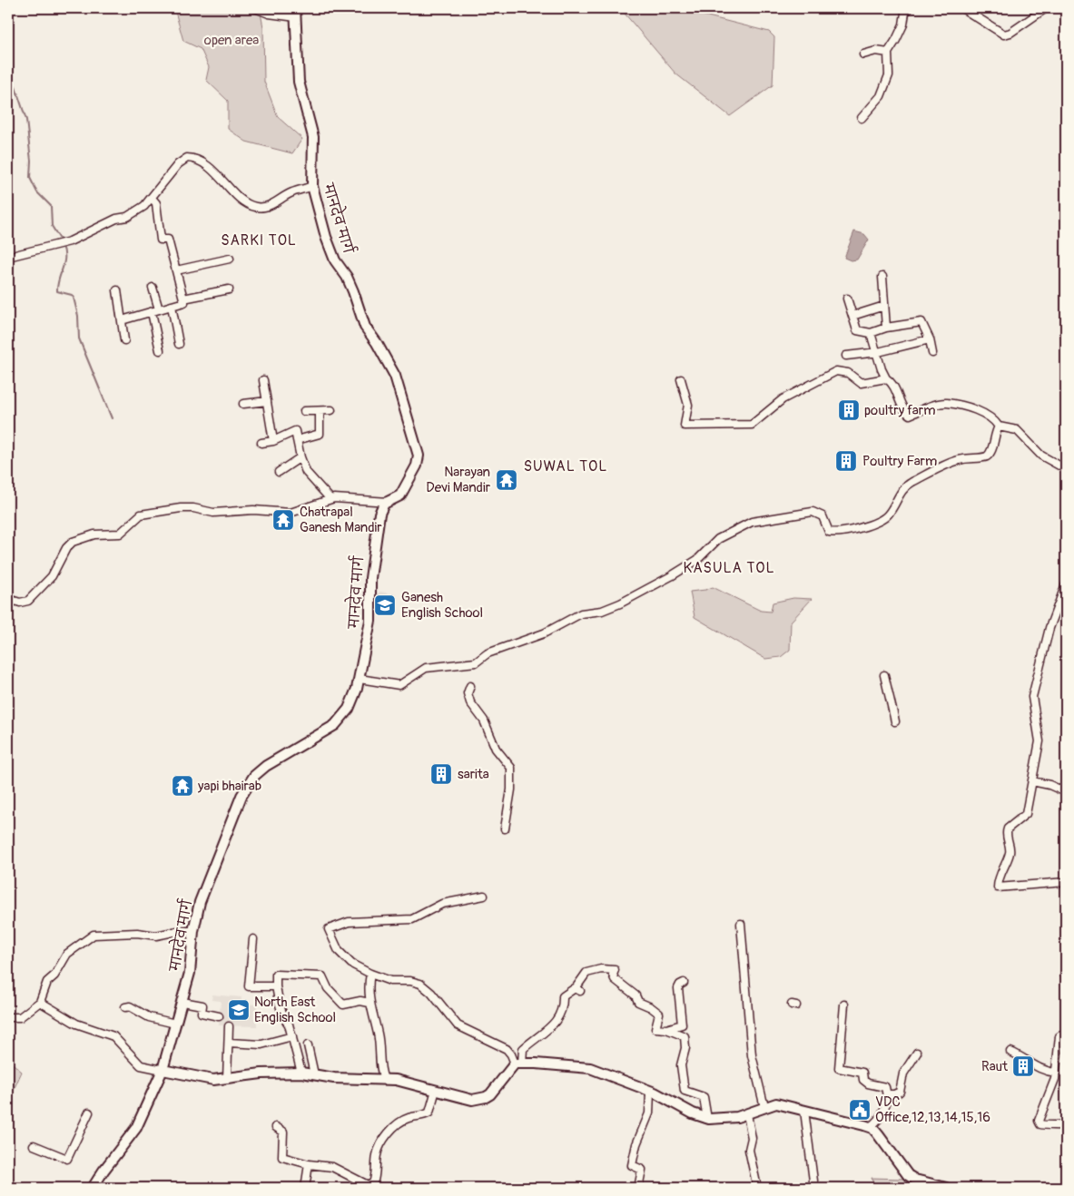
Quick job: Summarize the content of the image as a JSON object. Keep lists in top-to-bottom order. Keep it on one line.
{"streets":{"main road":["मानदेव मार्ग"]},"districts":["SARKI TOL","SUWAL TOL","KASULA TOL"],"parks":["open area"],"places":{"building":["poultry farm","Poultry Farm","sarita","Raut"],"temple":["Narayan Devi Mandir","Chatrapal Ganesh Mandir","yapi bhairab"],"school or university":["Ganesh English School","North East English School"],"public building":["VDC Office,12,13,14,15,16"]}}
